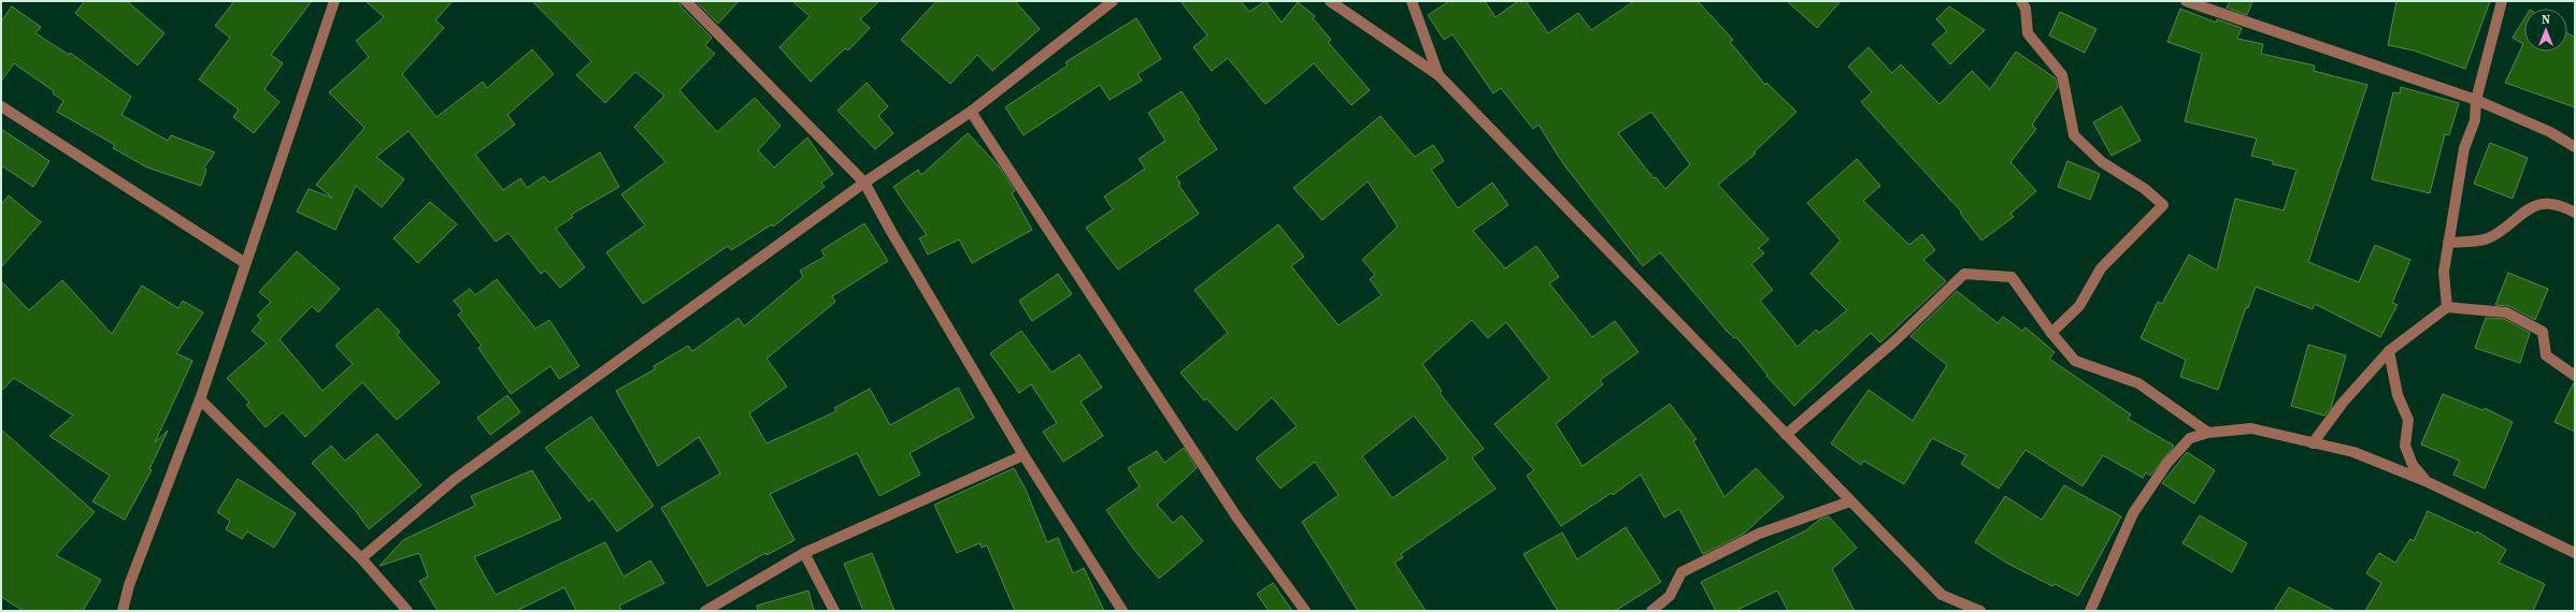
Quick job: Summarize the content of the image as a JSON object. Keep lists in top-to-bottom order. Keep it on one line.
{"north":"top"}
